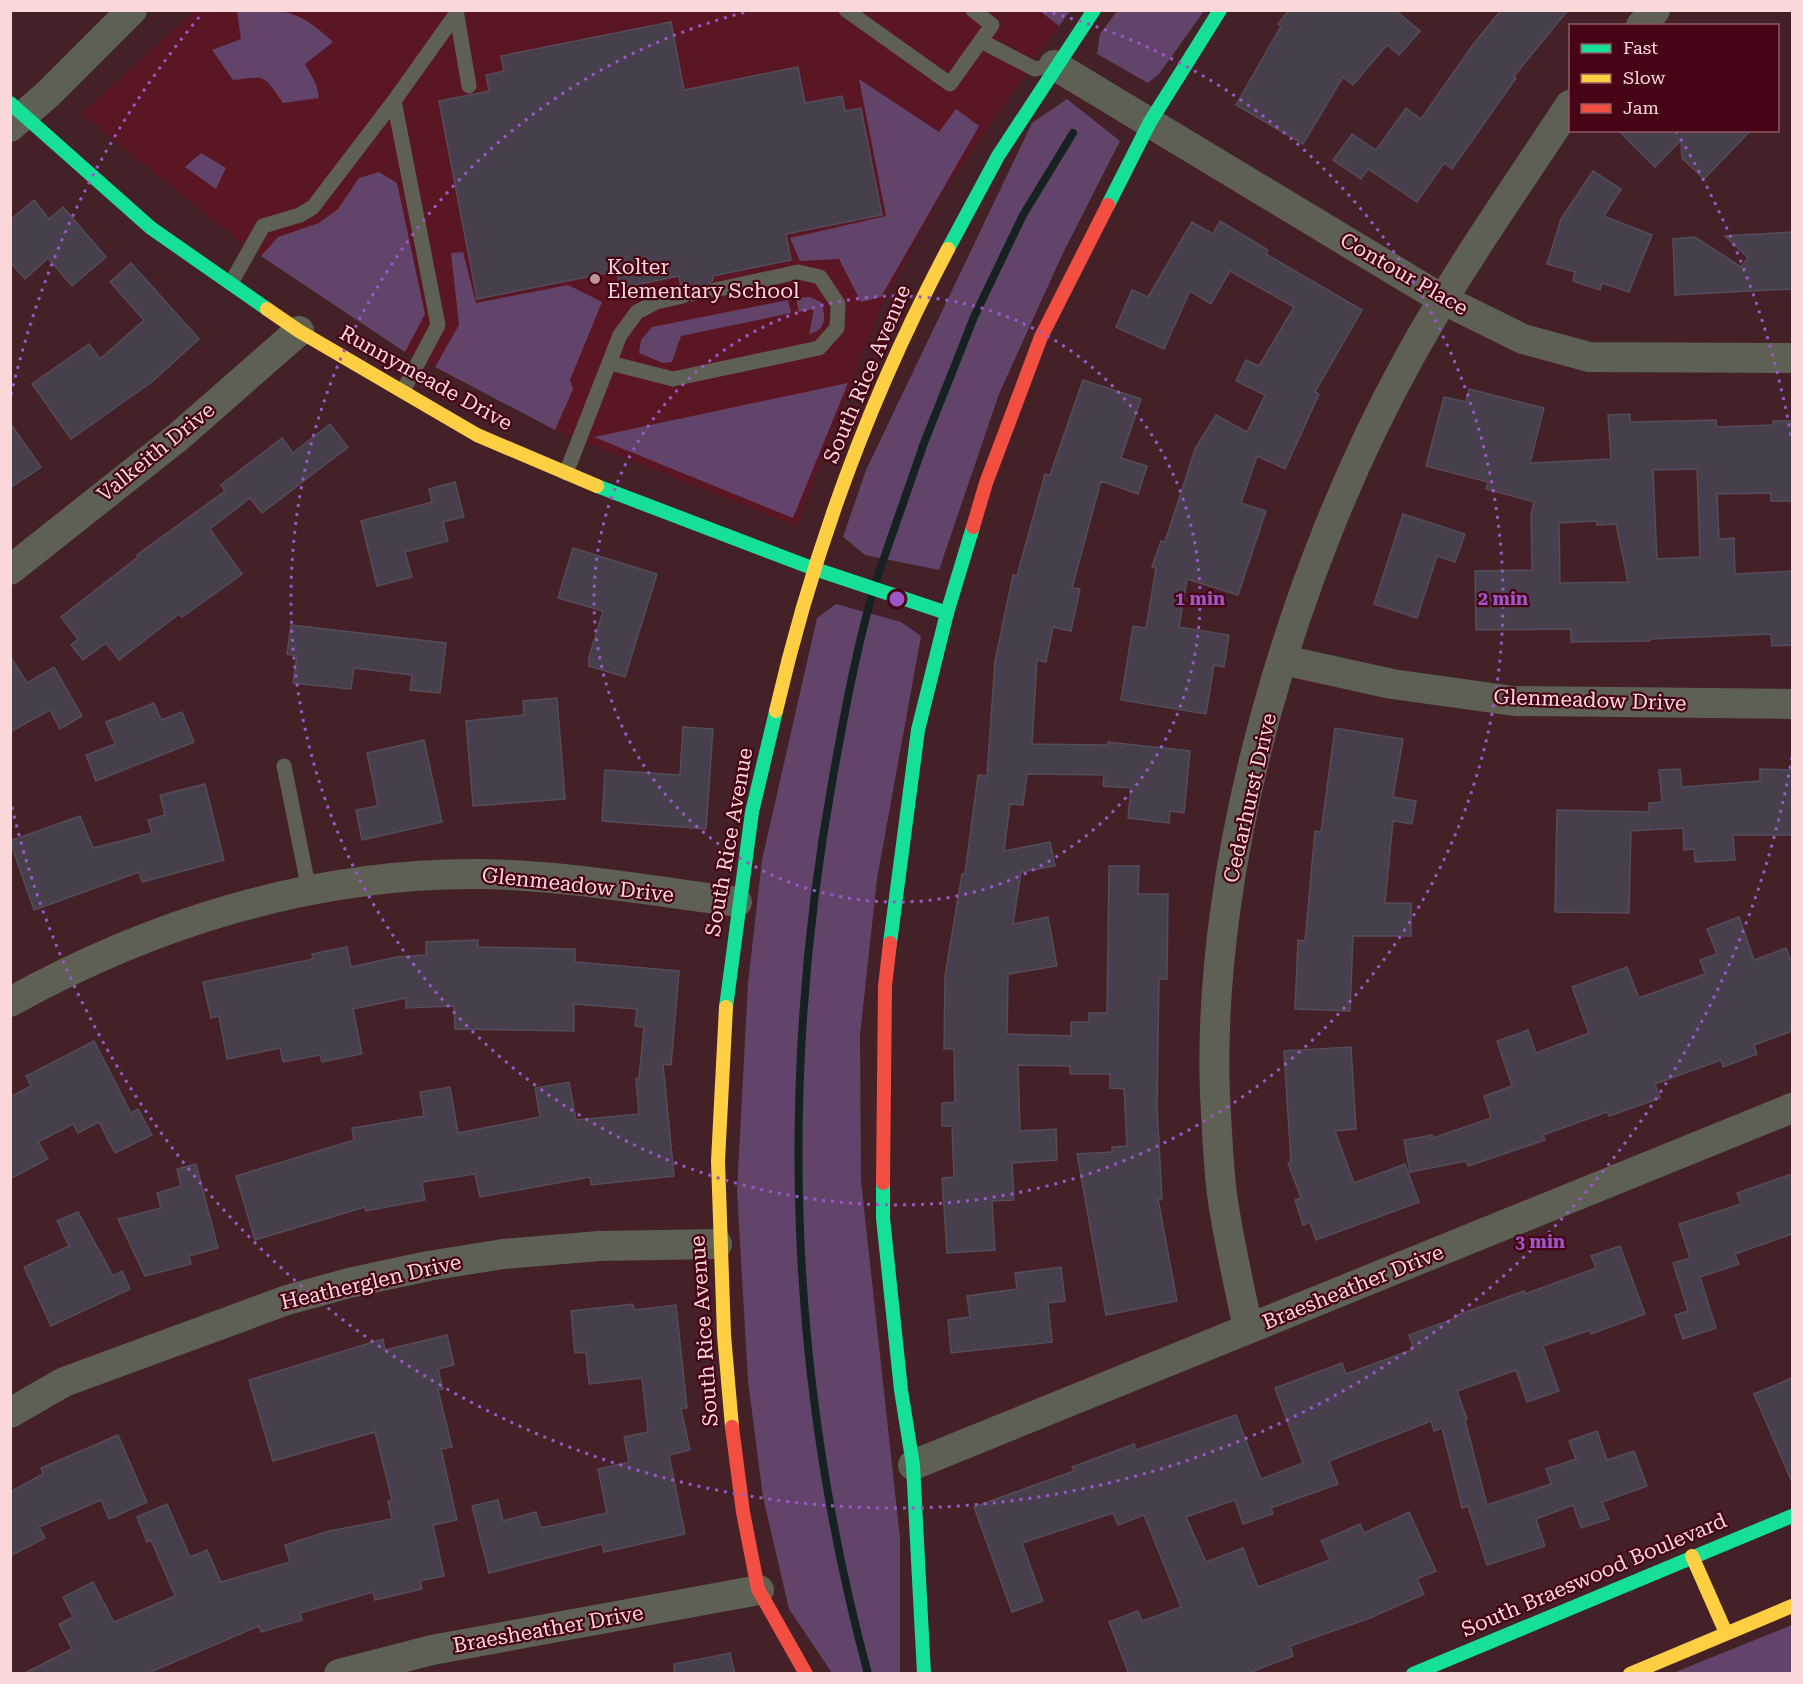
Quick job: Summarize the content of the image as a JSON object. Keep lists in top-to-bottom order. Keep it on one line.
{"streets":{"street":["Contour Place","South Rice Avenue","Runnymeade Drive","Valkeith Drive","Glenmeadow Drive","Cedarhurst Drive","Heatherglen Drive","Braesheather Drive","South Braeswood Boulevard"]},"crossings":[["Contour Place","South Rice Avenue"],["Contour Place","Cedarhurst Drive"],["South Rice Avenue","Runnymeade Drive"],["South Rice Avenue","Glenmeadow Drive"],["South Rice Avenue","Heatherglen Drive"],["South Rice Avenue","Braesheather Drive"],["Runnymeade Drive","Valkeith Drive"],["Glenmeadow Drive","Cedarhurst Drive"],["Cedarhurst Drive","Braesheather Drive"]],"places":["Kolter Elementary School"],"legend":["Fast","Slow","Jam"],"rings":["1 min","2 min","3 min"]}
